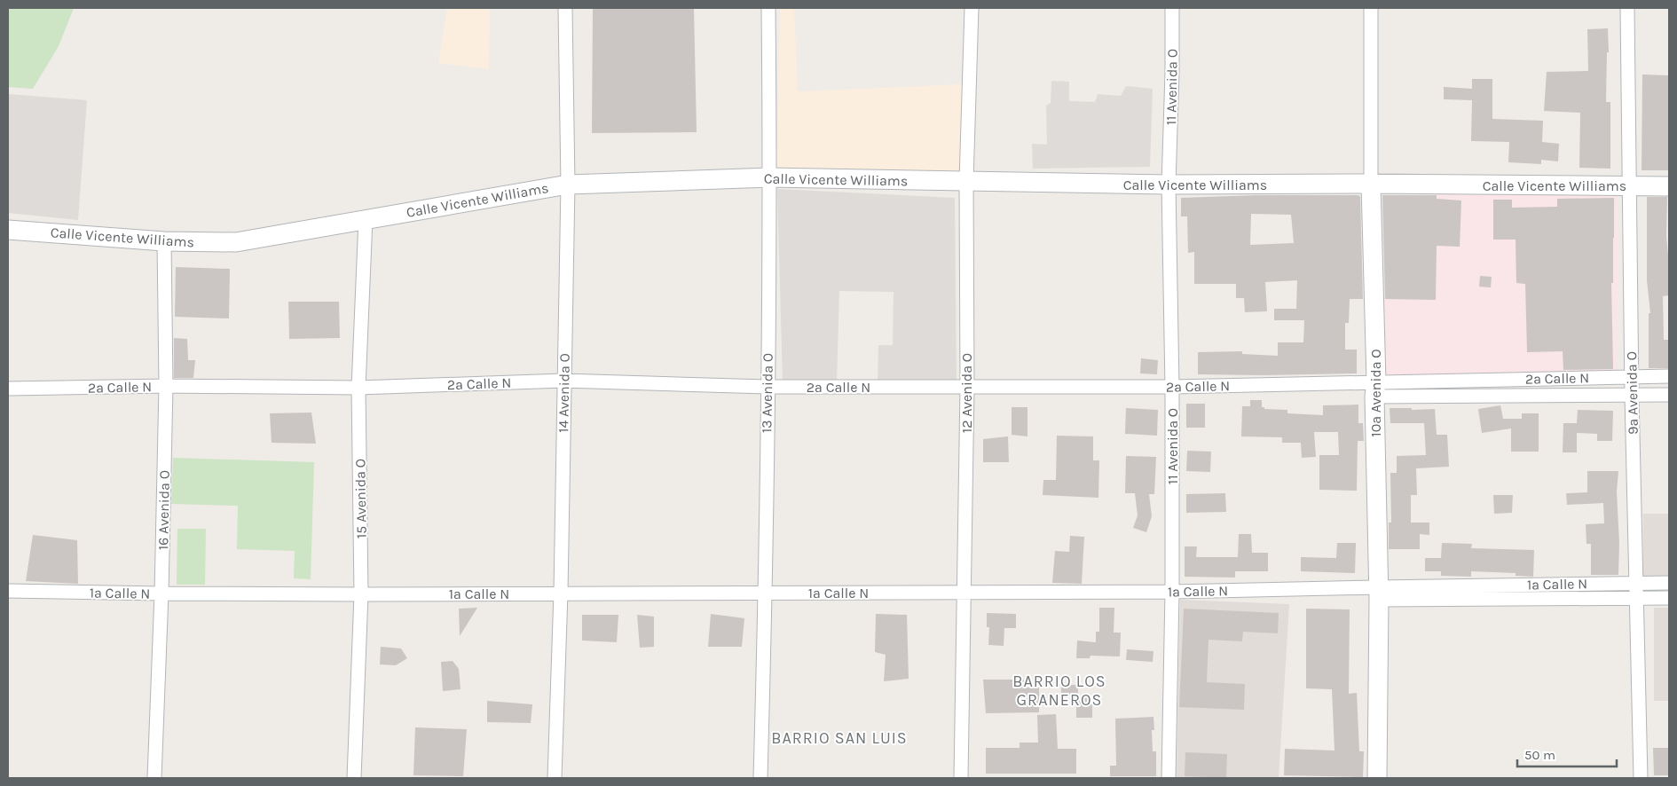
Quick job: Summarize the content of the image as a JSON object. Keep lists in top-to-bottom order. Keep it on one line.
{"streets":{"main road":["Calle Vicente Williams","10a Avenida O"],"street":["11 Avenida O","2a Calle N","14 Avenida O","13 Avenida O","12 Avenida O","9a Avenida O","15 Avenida O","16 Avenida O","1a Calle N"]},"crossings":[["11 Avenida O","Calle Vicente Williams"],["11 Avenida O","2a Calle N"],["11 Avenida O","1a Calle N"],["Calle Vicente Williams","14 Avenida O"],["Calle Vicente Williams","13 Avenida O"],["Calle Vicente Williams","12 Avenida O"],["Calle Vicente Williams","10a Avenida O"],["Calle Vicente Williams","9a Avenida O"],["Calle Vicente Williams","15 Avenida O"],["Calle Vicente Williams","16 Avenida O"],["2a Calle N","14 Avenida O"],["2a Calle N","13 Avenida O"],["2a Calle N","12 Avenida O"],["2a Calle N","10a Avenida O"],["2a Calle N","9a Avenida O"],["2a Calle N","15 Avenida O"],["2a Calle N","16 Avenida O"],["14 Avenida O","1a Calle N"],["13 Avenida O","1a Calle N"],["12 Avenida O","1a Calle N"],["10a Avenida O","1a Calle N"],["9a Avenida O","1a Calle N"],["15 Avenida O","1a Calle N"],["16 Avenida O","1a Calle N"]],"districts":["BARRIO LOS GRANEROS","BARRIO SAN LUIS"],"scale_bar":"50 m"}
